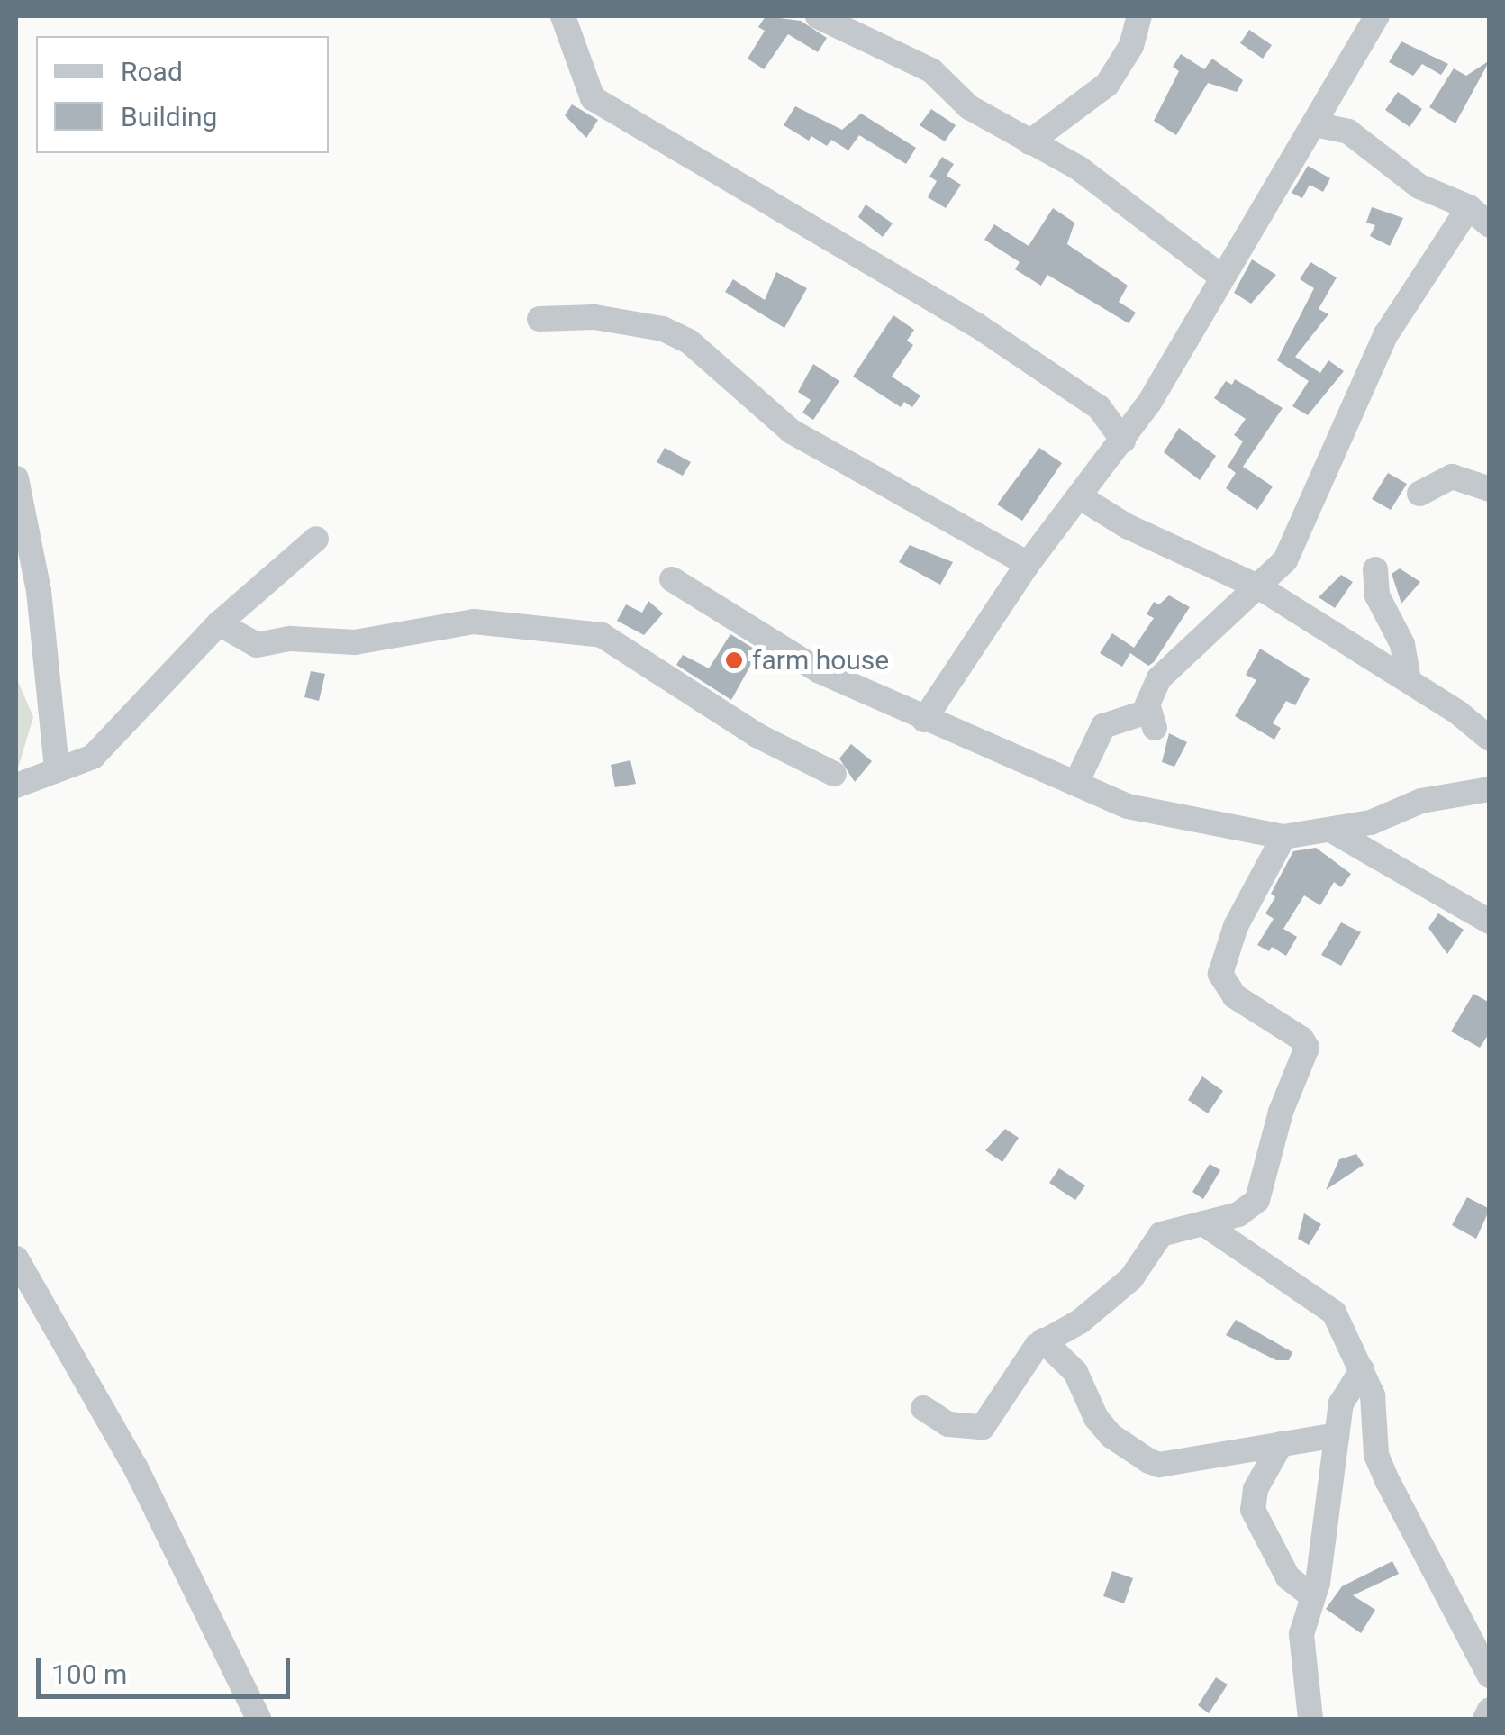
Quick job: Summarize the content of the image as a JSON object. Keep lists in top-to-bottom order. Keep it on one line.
{"places":["farm house"],"legend":["Road","Building"],"scale_bar":"100 m"}
